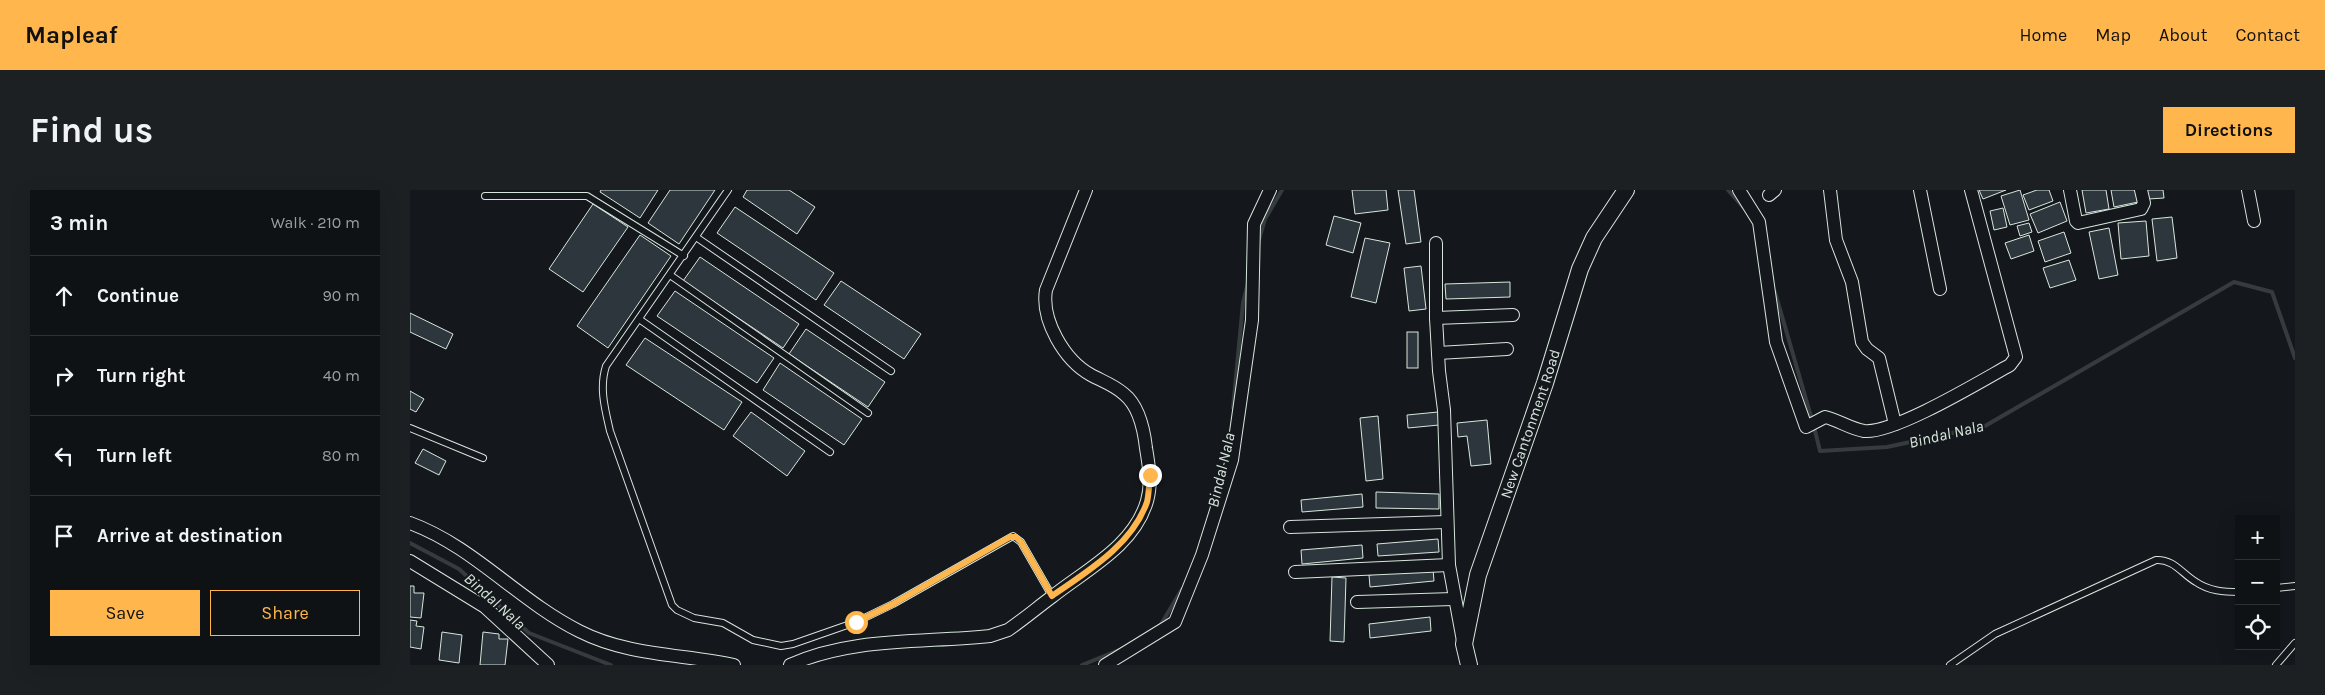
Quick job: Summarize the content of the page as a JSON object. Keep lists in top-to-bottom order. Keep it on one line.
{"streets":{"street":["New Cantonment Road"]},"water":["Bindal Nala"],"page":{"header":"Mapleaf","nav":["Home","Map","About","Contact"],"buttons":["Directions",["Save","Share"]],"title":"Find us","heading":["3 min","Walk · 210 m"],"list":[["Continue","90 m"],["Turn right","40 m"],["Turn left","80 m"],"Arrive at destination"],"map_buttons":["+","−"]}}
